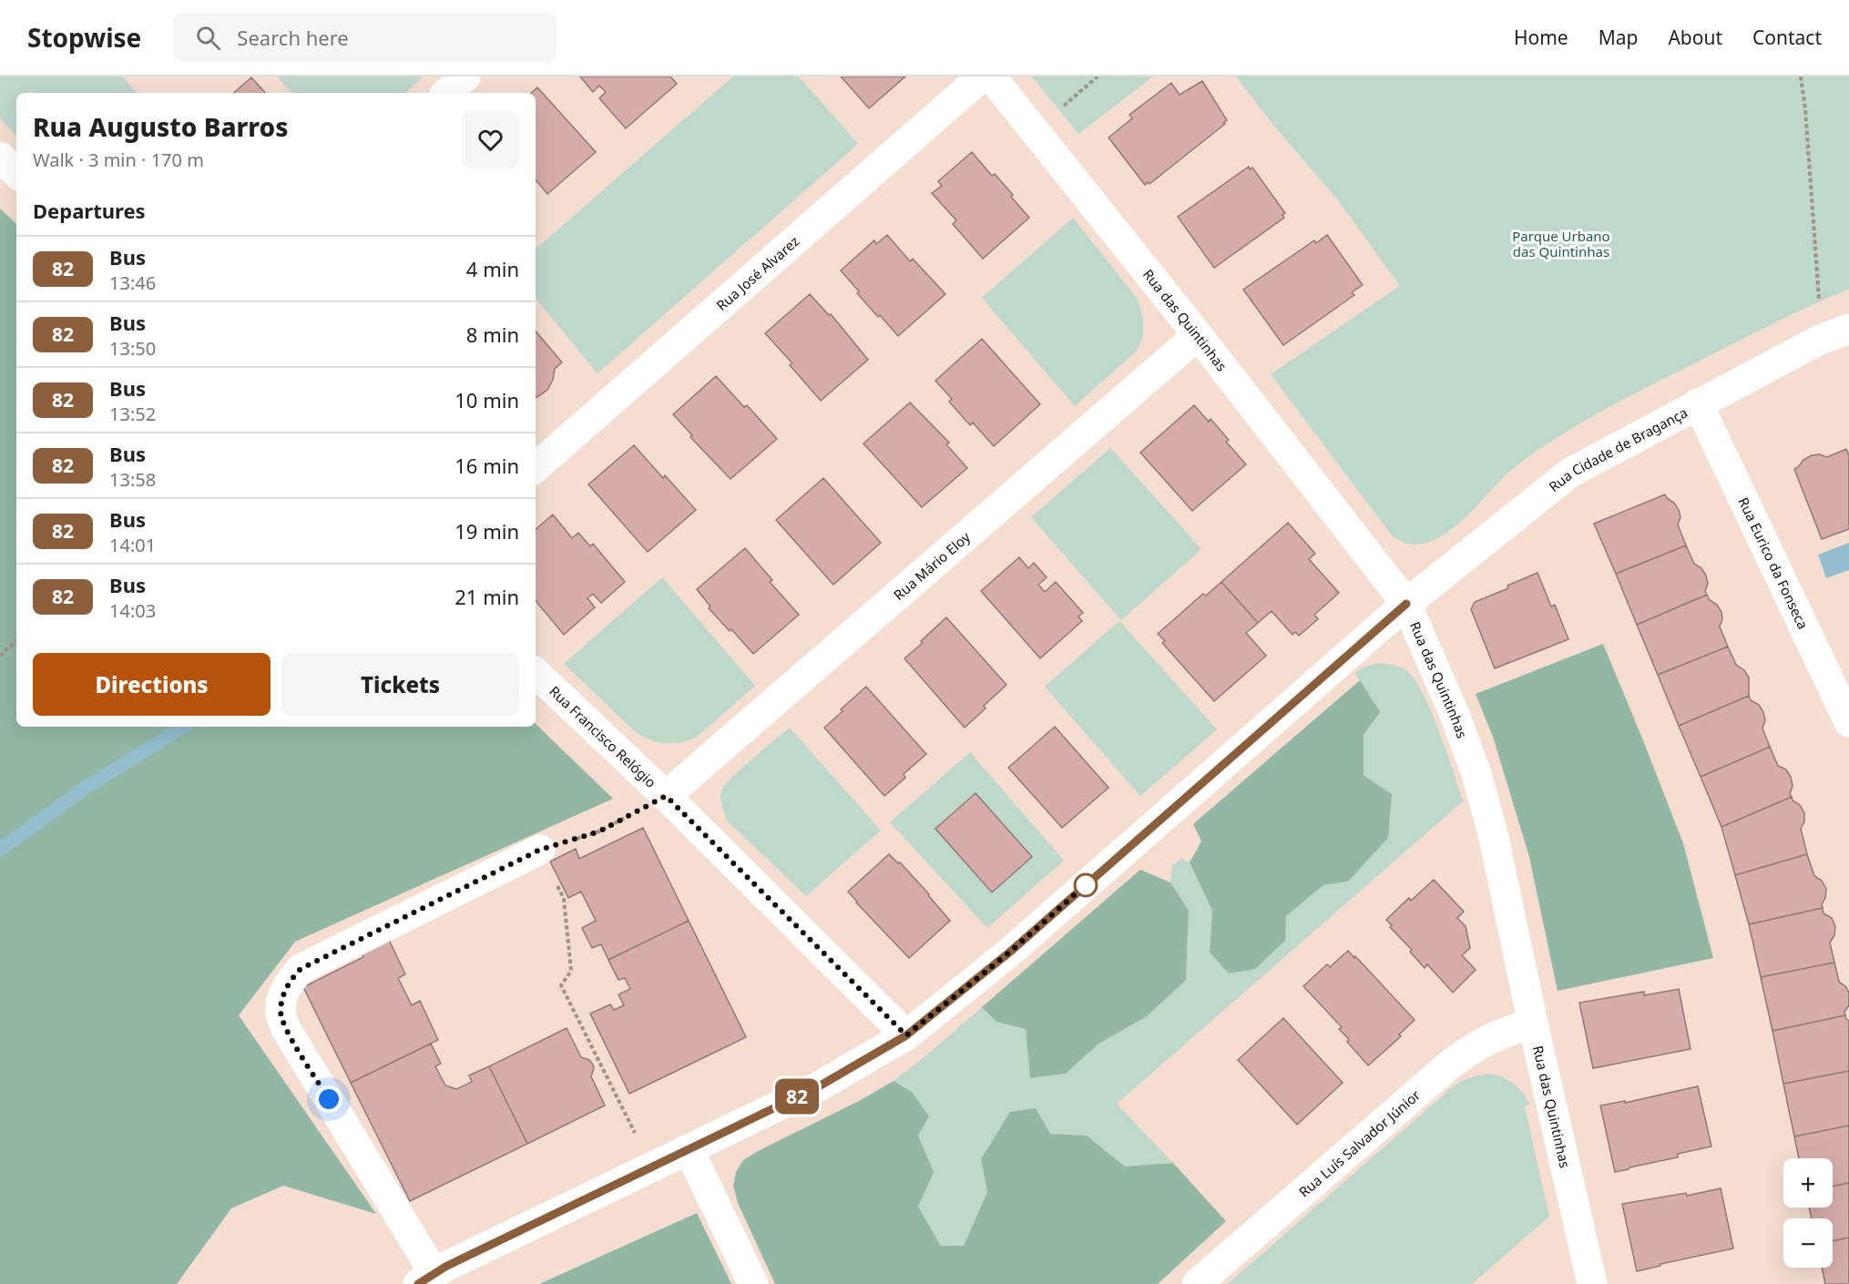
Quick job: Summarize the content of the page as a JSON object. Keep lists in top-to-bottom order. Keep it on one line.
{"streets":{"street":["Rua José Alvarez","Rua das Quintinhas","Rua Cidade de Bragança","Rua Eurico da Fonseca","Rua Mário Eloy","Rua Francisco Relógio","Rua Luís Salvador Júnior"]},"crossings":[["Rua das Quintinhas","Rua Cidade de Bragança"],["Rua das Quintinhas","Rua Mário Eloy"],["Rua das Quintinhas","Rua Luís Salvador Júnior"],["Rua Cidade de Bragança","Rua Eurico da Fonseca"],["Rua Cidade de Bragança","Rua Francisco Relógio"],["Rua Mário Eloy","Rua Francisco Relógio"]],"parks":["Parque Urbano das Quintinhas"],"lines":["bus line 82"],"page":{"header":"Stopwise","search":"Search here","nav":["Home","Map","About","Contact"],"on_map":"82","heading":[["Rua Augusto Barros","Walk · 3 min · 170 m"],"Departures"],"list":[{"mark":"82","name":"Bus","note":"13:46","value":"4 min"},{"mark":"82","name":"Bus","note":"13:50","value":"8 min"},{"mark":"82","name":"Bus","note":"13:52","value":"10 min"},{"mark":"82","name":"Bus","note":"13:58","value":"16 min"},{"mark":"82","name":"Bus","note":"14:01","value":"19 min"},{"mark":"82","name":"Bus","note":"14:03","value":"21 min"}],"buttons":["Directions","Tickets"],"map_buttons":["+","−"]}}
